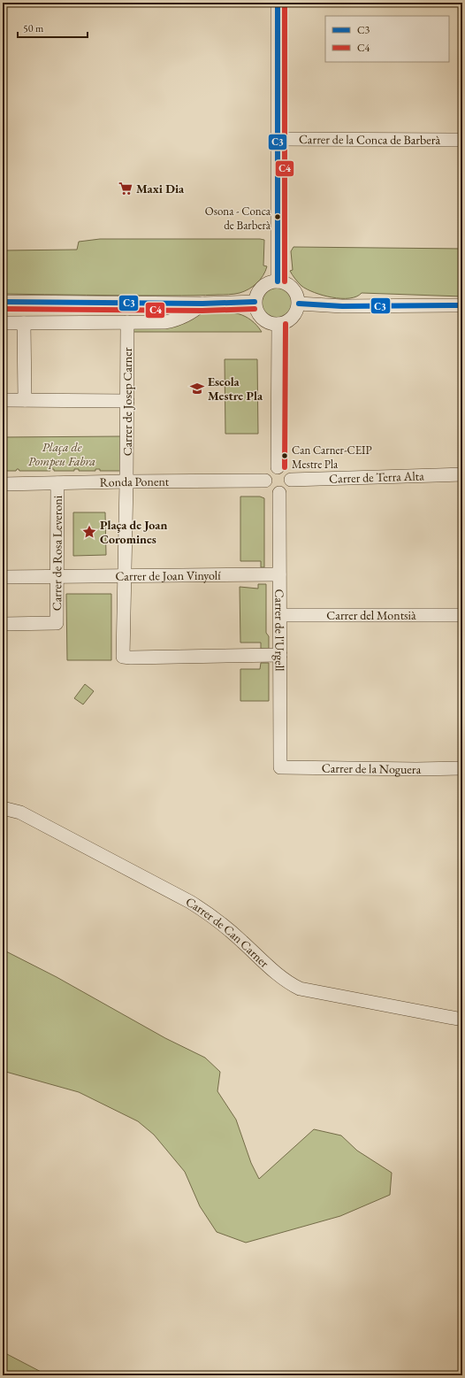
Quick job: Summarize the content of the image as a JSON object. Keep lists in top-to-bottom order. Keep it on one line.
{"streets":{"street":["Carrer de la Conca de Barberà","Carrer de Josep Carner","Carrer de Terra Alta","Ronda Ponent","Carrer de Rosa Leveroni","Carrer de Joan Vinyolí","Carrer del Montsià","Carrer de l'Urgell","Carrer de la Noguera","Carrer de Can Carner"]},"crossings":[["Carrer de Josep Carner","Ronda Ponent"],["Carrer de Josep Carner","Carrer de Joan Vinyolí"],["Carrer de Josep Carner","Carrer de l'Urgell"],["Carrer de Terra Alta","Ronda Ponent"],["Carrer de Terra Alta","Carrer de l'Urgell"],["Ronda Ponent","Carrer de Rosa Leveroni"],["Ronda Ponent","Carrer de l'Urgell"],["Carrer de Rosa Leveroni","Carrer de Joan Vinyolí"],["Carrer de Joan Vinyolí","Carrer de l'Urgell"],["Carrer del Montsià","Carrer de l'Urgell"],["Carrer de l'Urgell","Carrer de la Noguera"]],"parks":["Plaça de Pompeu Fabra"],"places":{"supermarket":["Maxi Dia"],"other":["Osona - Conca de Barberà","Can Carner-CEIP Mestre Pla"],"school or university":["Escola Mestre Pla"],"place":["Plaça de Joan Coromines"]},"lines":["transit line C3","transit line C4"],"legend":["C3","C4"],"scale_bar":"50 m"}
